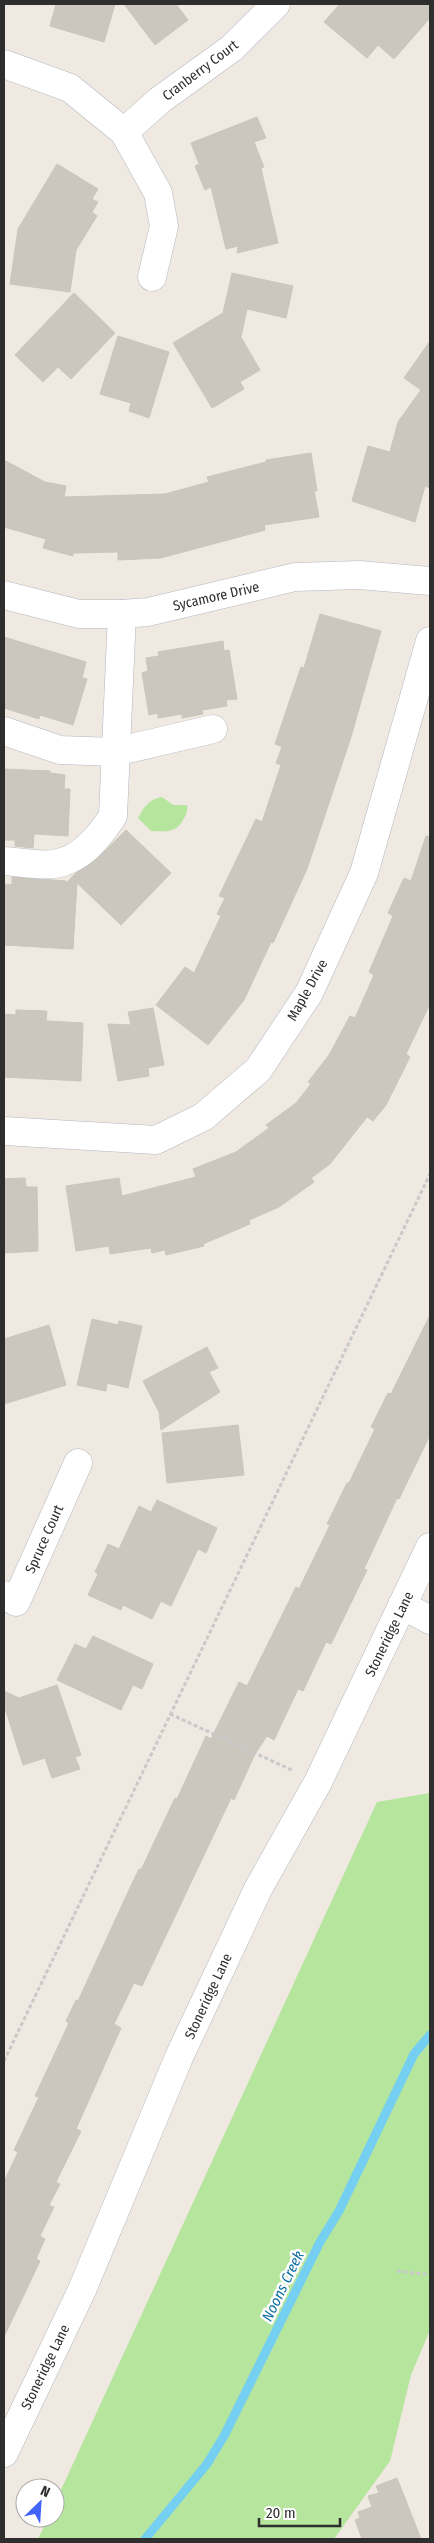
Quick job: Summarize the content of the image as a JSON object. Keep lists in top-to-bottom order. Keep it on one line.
{"streets":{"street":["Cranberry Court","Sycamore Drive","Maple Drive","Spruce Court","Stoneridge Lane"]},"water":["Noons Creek"],"scale_bar":"20 m","north":"top right"}
